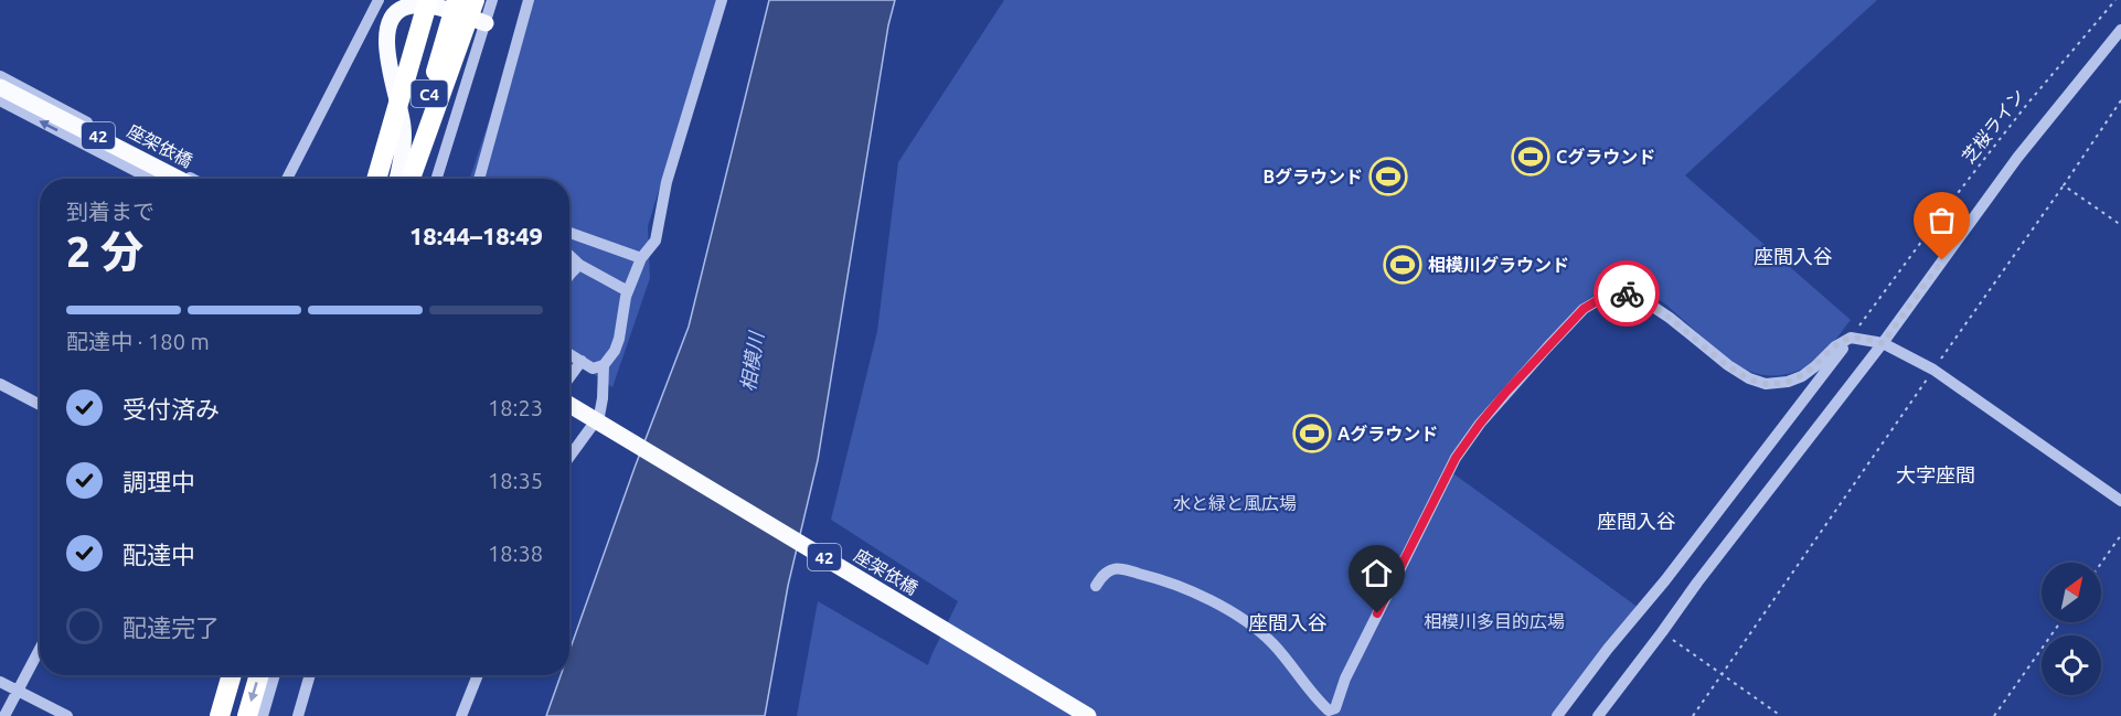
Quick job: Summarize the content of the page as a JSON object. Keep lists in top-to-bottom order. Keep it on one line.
{"streets":{"highway":["C4"],"main road":["42","座架依橋"],"path":["芝桜ライン"]},"districts":["座間入谷","大字座間","座間入谷","座間入谷"],"water":["相模川"],"parks":["水と緑と風広場","相模川多目的広場"],"places":{"sports":["Cグラウンド","Bグラウンド","相模川グラウンド","Aグラウンド"]},"north":"top right","page":{"heading":["2 分","到着まで","18:44–18:49"],"bar":"配達中 · 180 m","list":[["受付済み","18:23"],["調理中","18:35"],["配達中","18:38"],"配達完了"]}}
